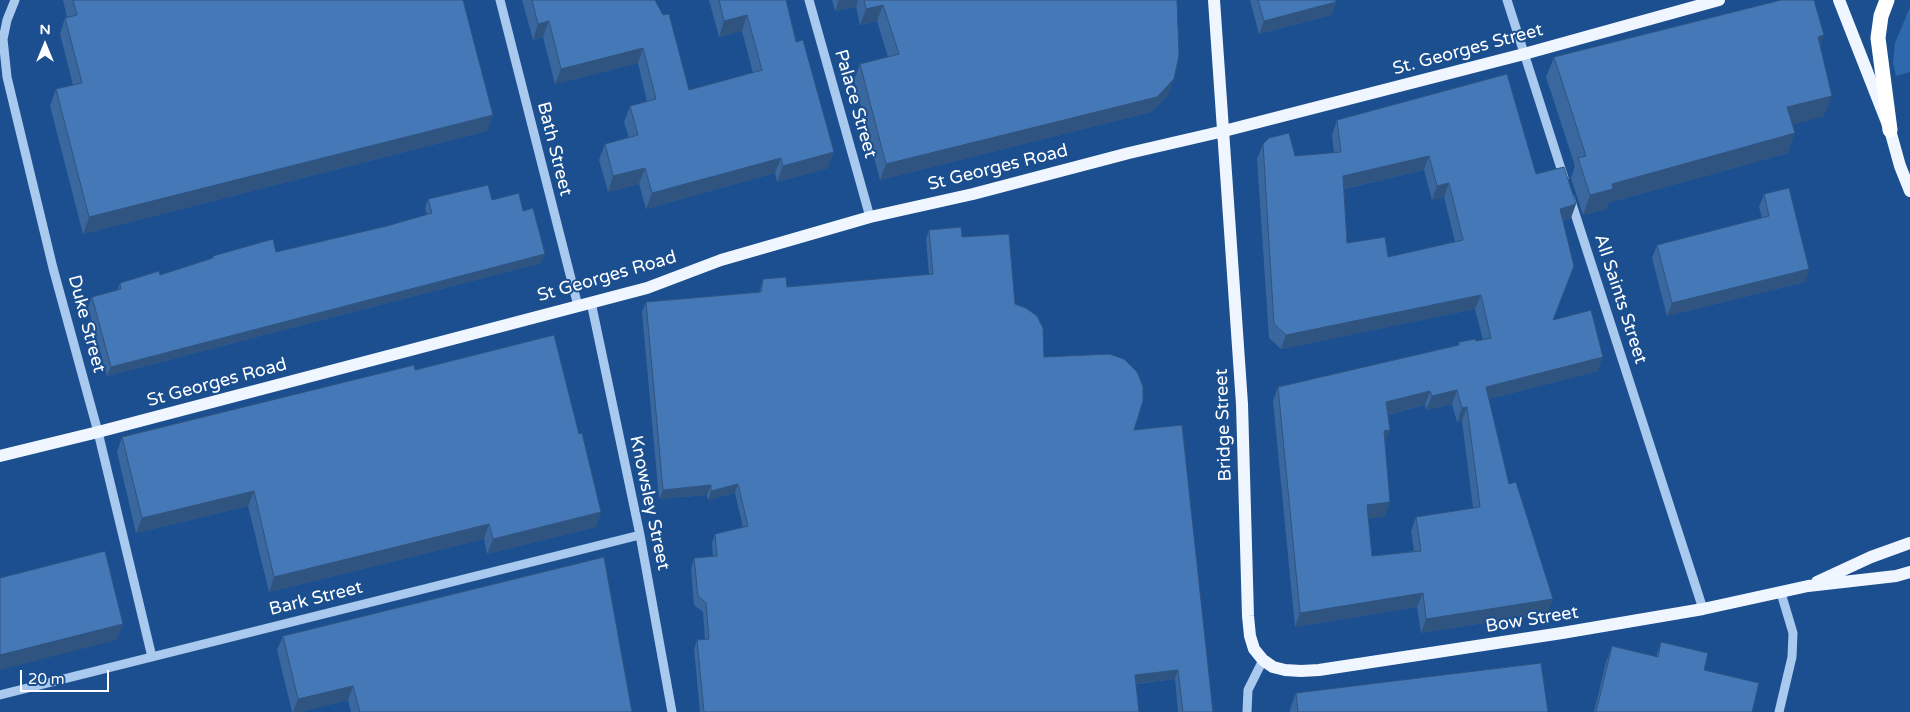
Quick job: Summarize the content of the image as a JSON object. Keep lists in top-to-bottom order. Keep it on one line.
{"streets":{"main road":["St. Georges Street","St Georges Road","Bridge Street","Bow Street"],"street":["Palace Street","Bath Street","All Saints Street","Duke Street","Knowsley Street","Bark Street"]},"crossings":[["St. Georges Street","St Georges Road"],["St. Georges Street","All Saints Street"],["St. Georges Street","Bridge Street"],["Palace Street","St Georges Road"],["Bath Street","St Georges Road"],["St Georges Road","Duke Street"],["St Georges Road","Bridge Street"],["St Georges Road","Knowsley Street"],["All Saints Street","Bow Street"],["Duke Street","Bark Street"],["Bridge Street","Bow Street"],["Knowsley Street","Bark Street"]],"scale_bar":"20 m","north":"top"}
